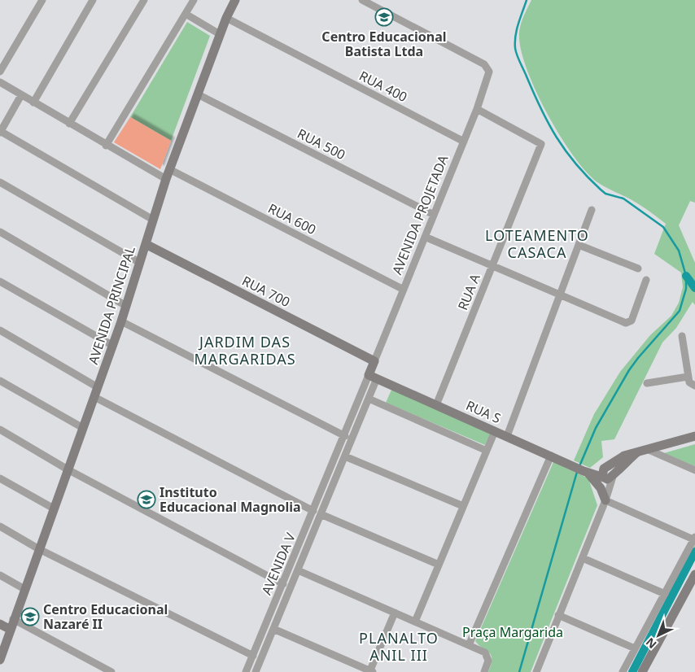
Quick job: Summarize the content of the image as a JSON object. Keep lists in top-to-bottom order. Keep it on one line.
{"streets":{"street":["RUA 400","RUA 500","AVENIDA PROJETADA","RUA 600","RUA 700","RUA A","AVENIDA PRINCIPAL","RUA S","AVENIDA V"]},"crossings":[["RUA 400","AVENIDA PROJETADA"],["RUA 400","AVENIDA PRINCIPAL"],["RUA 500","AVENIDA PROJETADA"],["RUA 500","AVENIDA PRINCIPAL"],["AVENIDA PROJETADA","RUA 600"],["AVENIDA PROJETADA","RUA 700"],["AVENIDA PROJETADA","RUA A"],["AVENIDA PROJETADA","RUA S"],["AVENIDA PROJETADA","AVENIDA V"],["RUA 600","AVENIDA PRINCIPAL"],["RUA 700","AVENIDA PRINCIPAL"],["RUA A","RUA S"],["RUA S","AVENIDA V"]],"districts":["LOTEAMENTO CASACA","JARDIM DAS MARGARIDAS","PLANALTO ANIL III"],"parks":["Praça Margarida"],"places":{"school or university":["Centro Educacional Batista Ltda","Instituto Educacional Magnolia","Centro Educacional Nazaré II"]},"north":"bottom left"}
